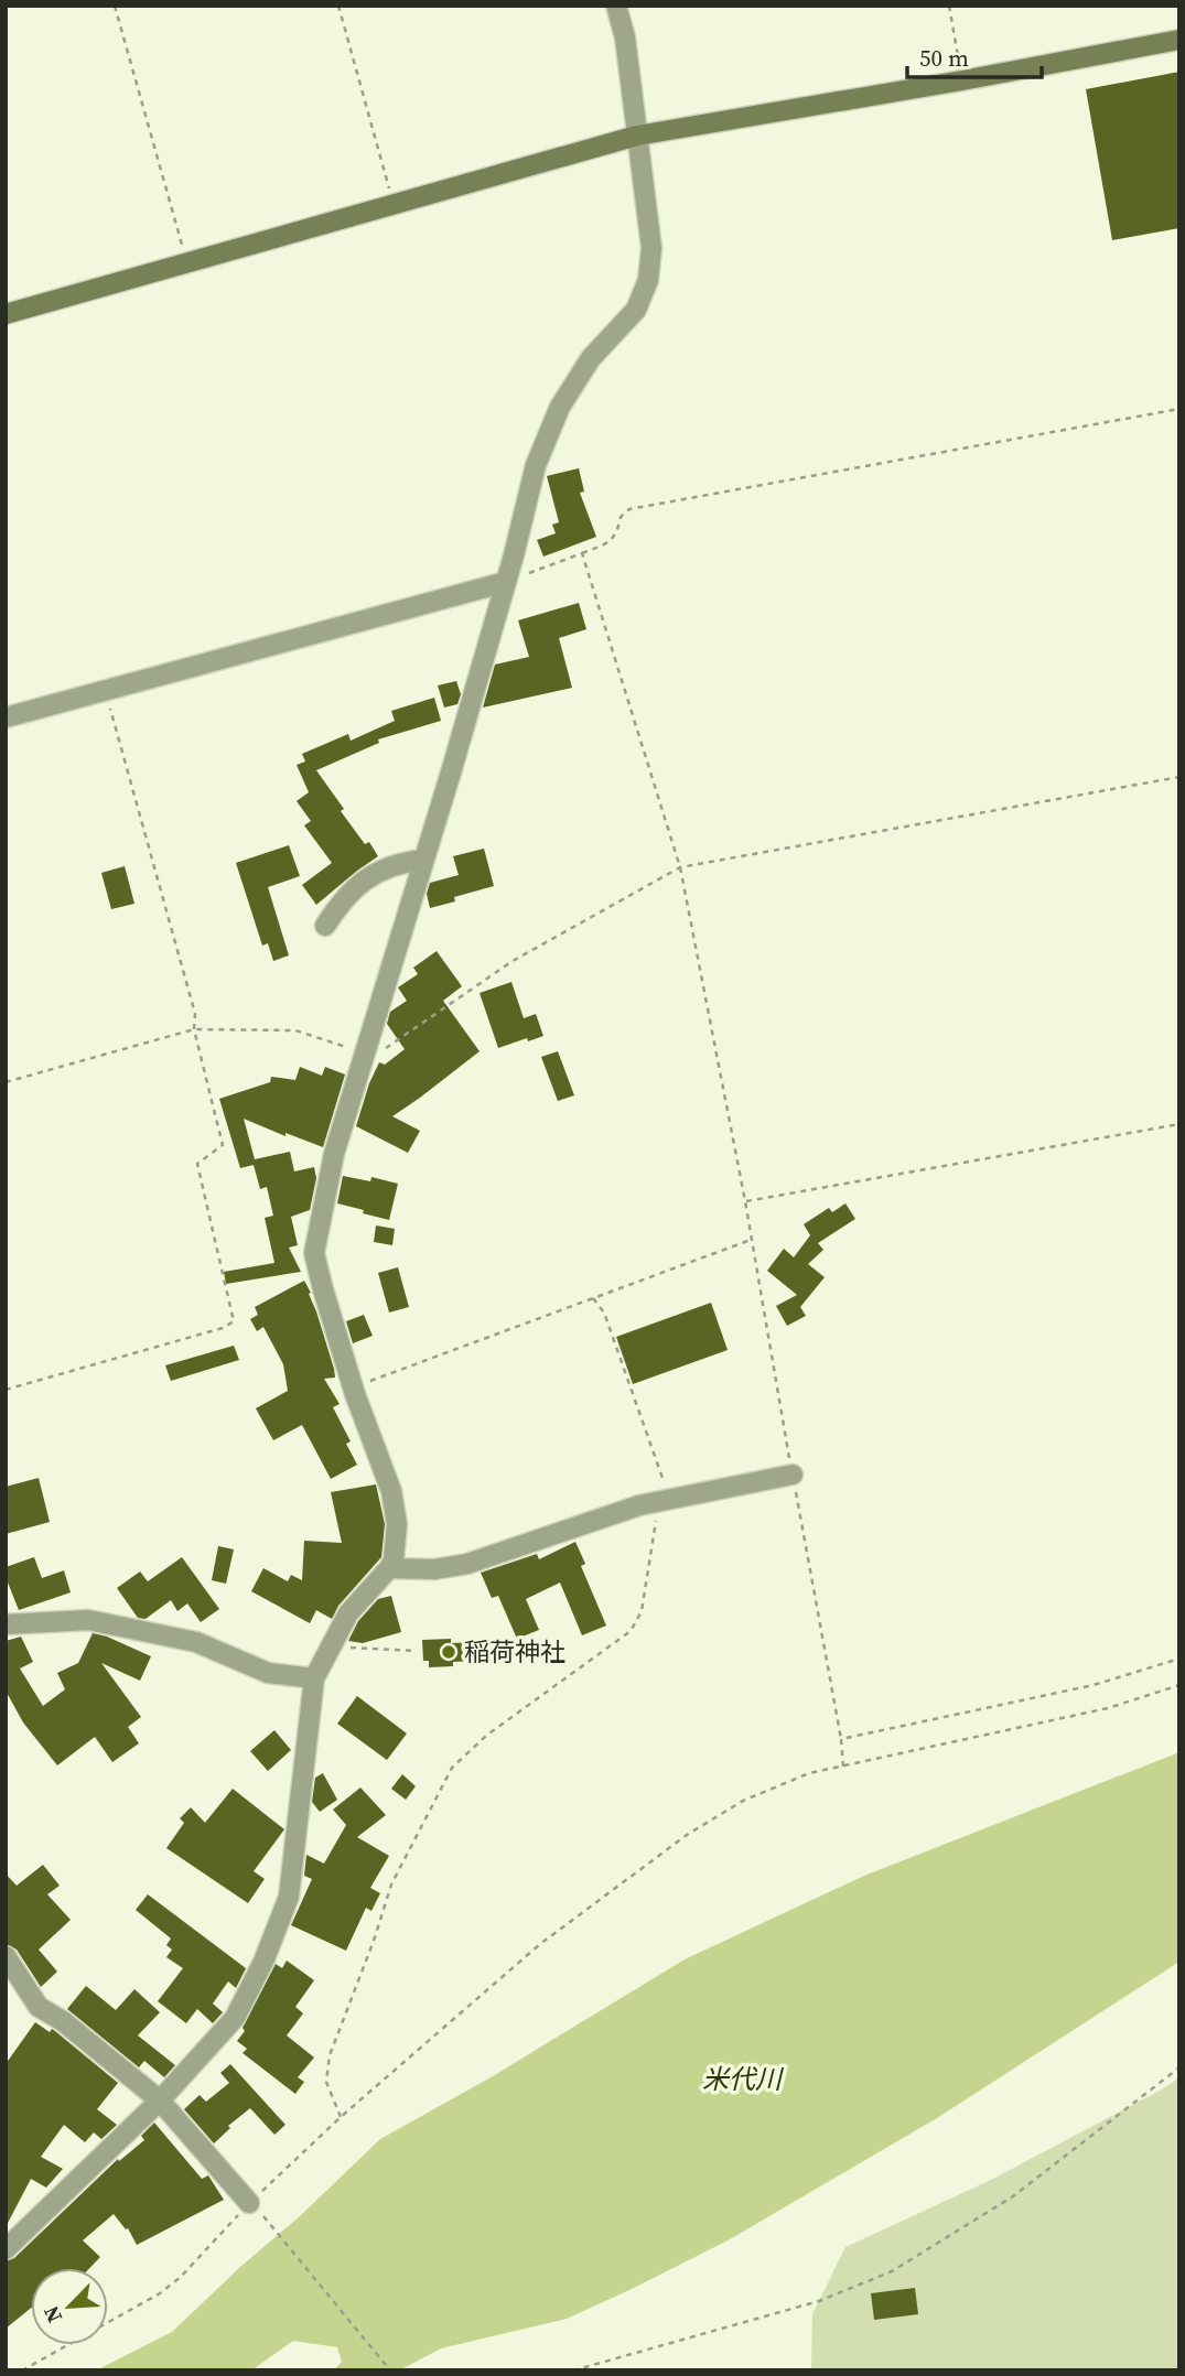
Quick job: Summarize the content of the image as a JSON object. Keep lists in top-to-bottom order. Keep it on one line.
{"water":["米代川"],"places":["稲荷神社"],"scale_bar":"50 m","north":"bottom left"}
